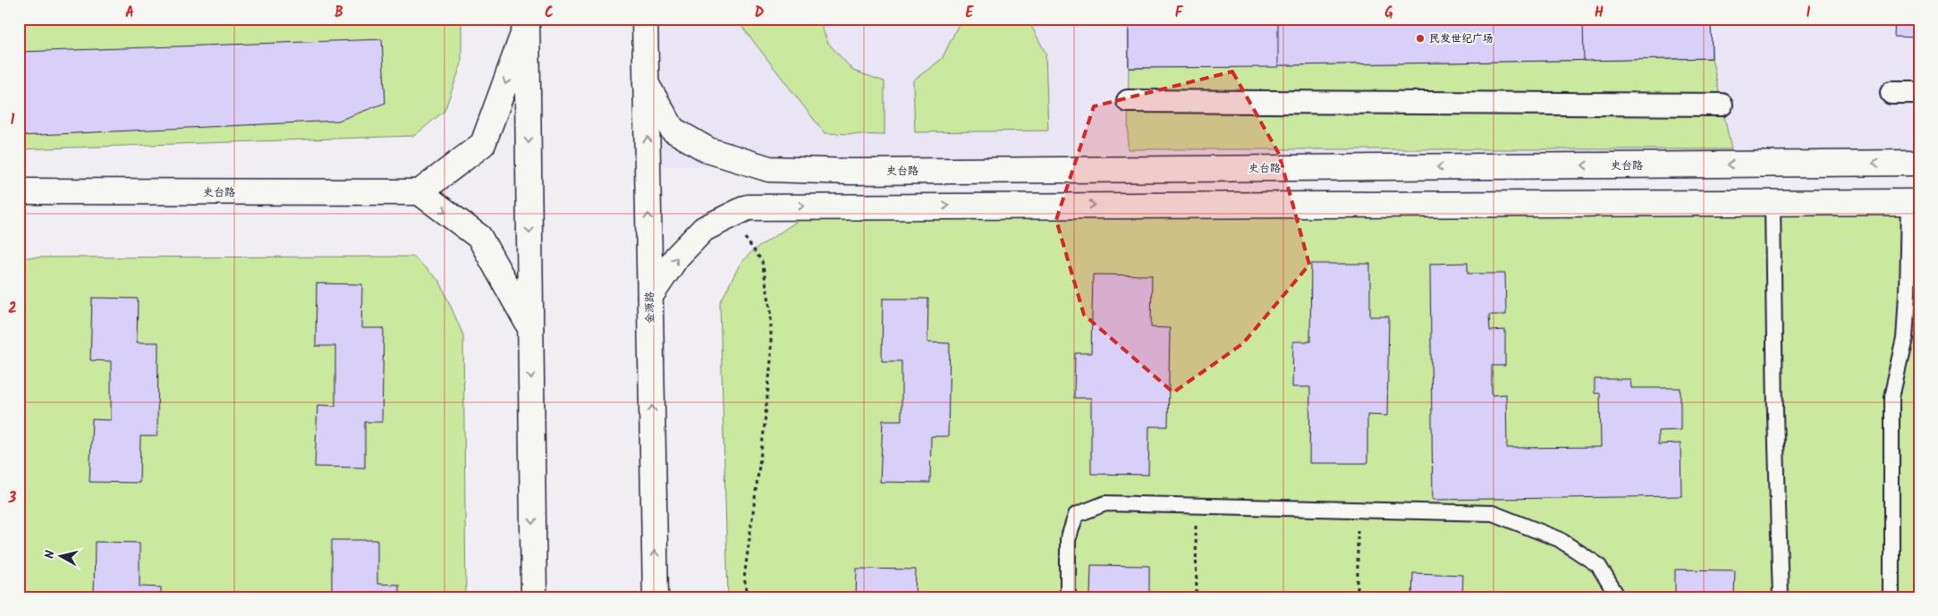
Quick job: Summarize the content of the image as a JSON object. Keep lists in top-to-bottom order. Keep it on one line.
{"streets":{"street":["史台路","金源路"]},"crossings":[["史台路","金源路"]],"places":["民发世纪广场"],"north":"left","grid":{"columns":["A","B","C","D","E","F","G","H","I"],"rows":["1","2","3"]}}
